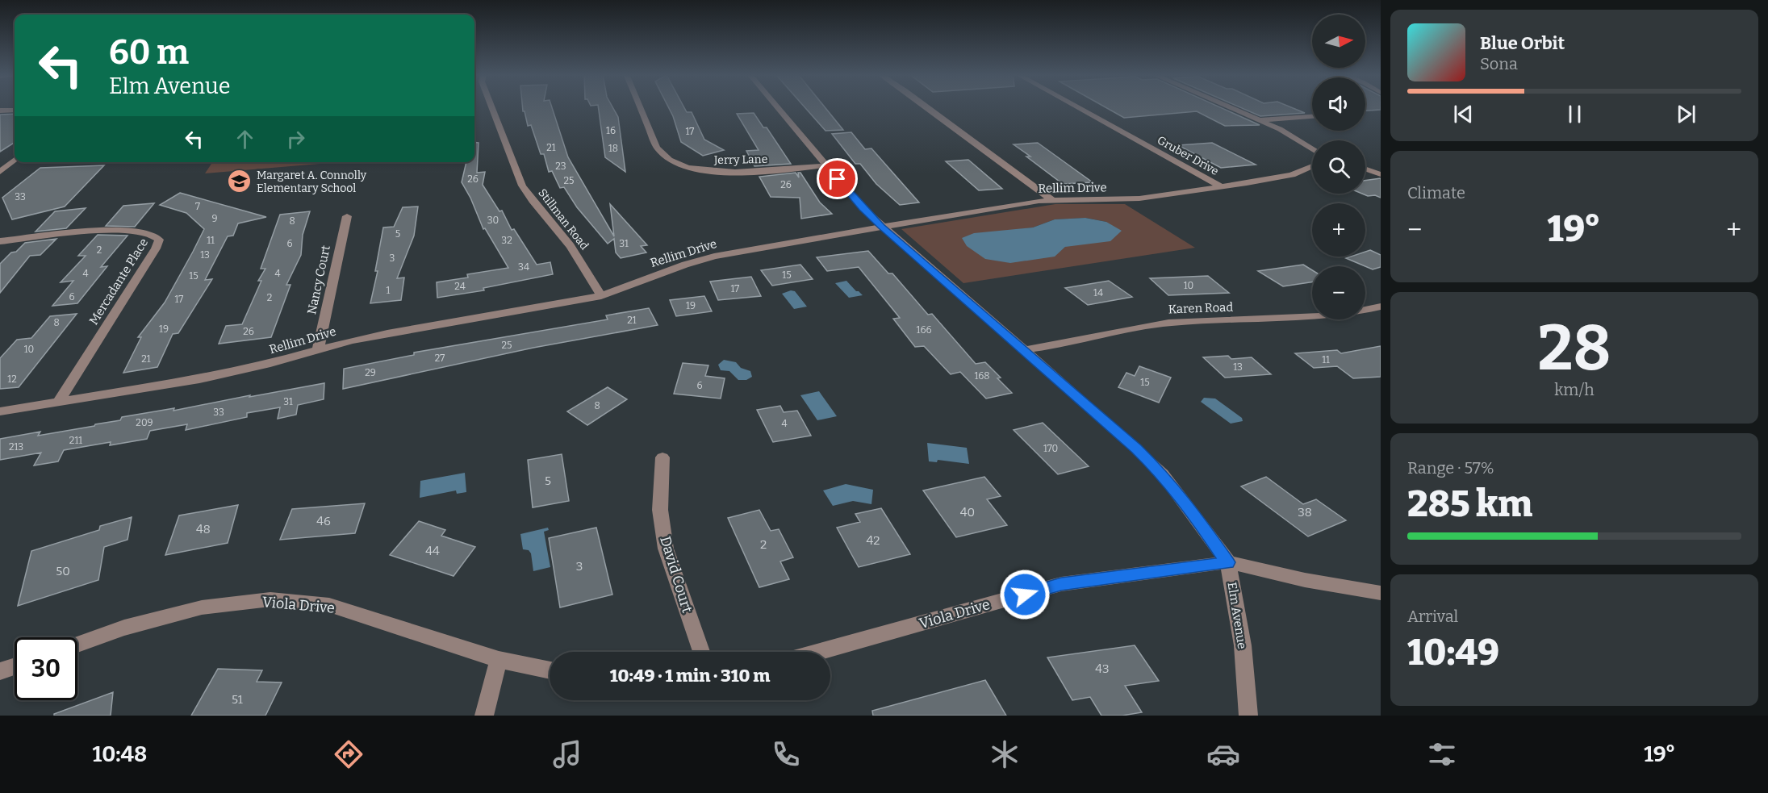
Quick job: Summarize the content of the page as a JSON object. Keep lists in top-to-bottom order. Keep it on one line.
{"streets":{"street":["Gruber Drive","Jerry Lane","Rellim Drive","Stillman Road","Nancy Court","Mercadante Place","Karen Road","David Court","Viola Drive","Elm Avenue"]},"crossings":[["Gruber Drive","Rellim Drive"],["Jerry Lane","Elm Avenue"],["Rellim Drive","Stillman Road"],["Rellim Drive","Nancy Court"],["Rellim Drive","Mercadante Place"],["Rellim Drive","Elm Avenue"],["Karen Road","Elm Avenue"],["Viola Drive","Elm Avenue"]],"places":{"school or university":["Margaret A. Connolly Elementary School"]},"house_numbers":["16","17","21","18","23","26","25","26","33","7","9","30","8","5","11","32","6","31","2","13","3","34","4","4","15","15","10","24","17","1","14","6","2","17","19","21","8","19","166","26","25","10","27","21","11","13","29","168","12","15","6","31","8","33","209","4","211","213","170","5","40","38","46","48","42","2","44","3","50","43","51"],"north":"right","page":{"map_buttons":["+","−"],"turn":["60 m","Elm Avenue"],"song":["Blue Orbit","Sona"],"tile":["Climate",["28","km/h"],["Range · 57%","285 km"],["Arrival","10:49"]],"heat":["−","19°","+"],"limit":"30","trip":"10:49 · 1 min · 310 m","tabs":["10:48","19°"]}}
